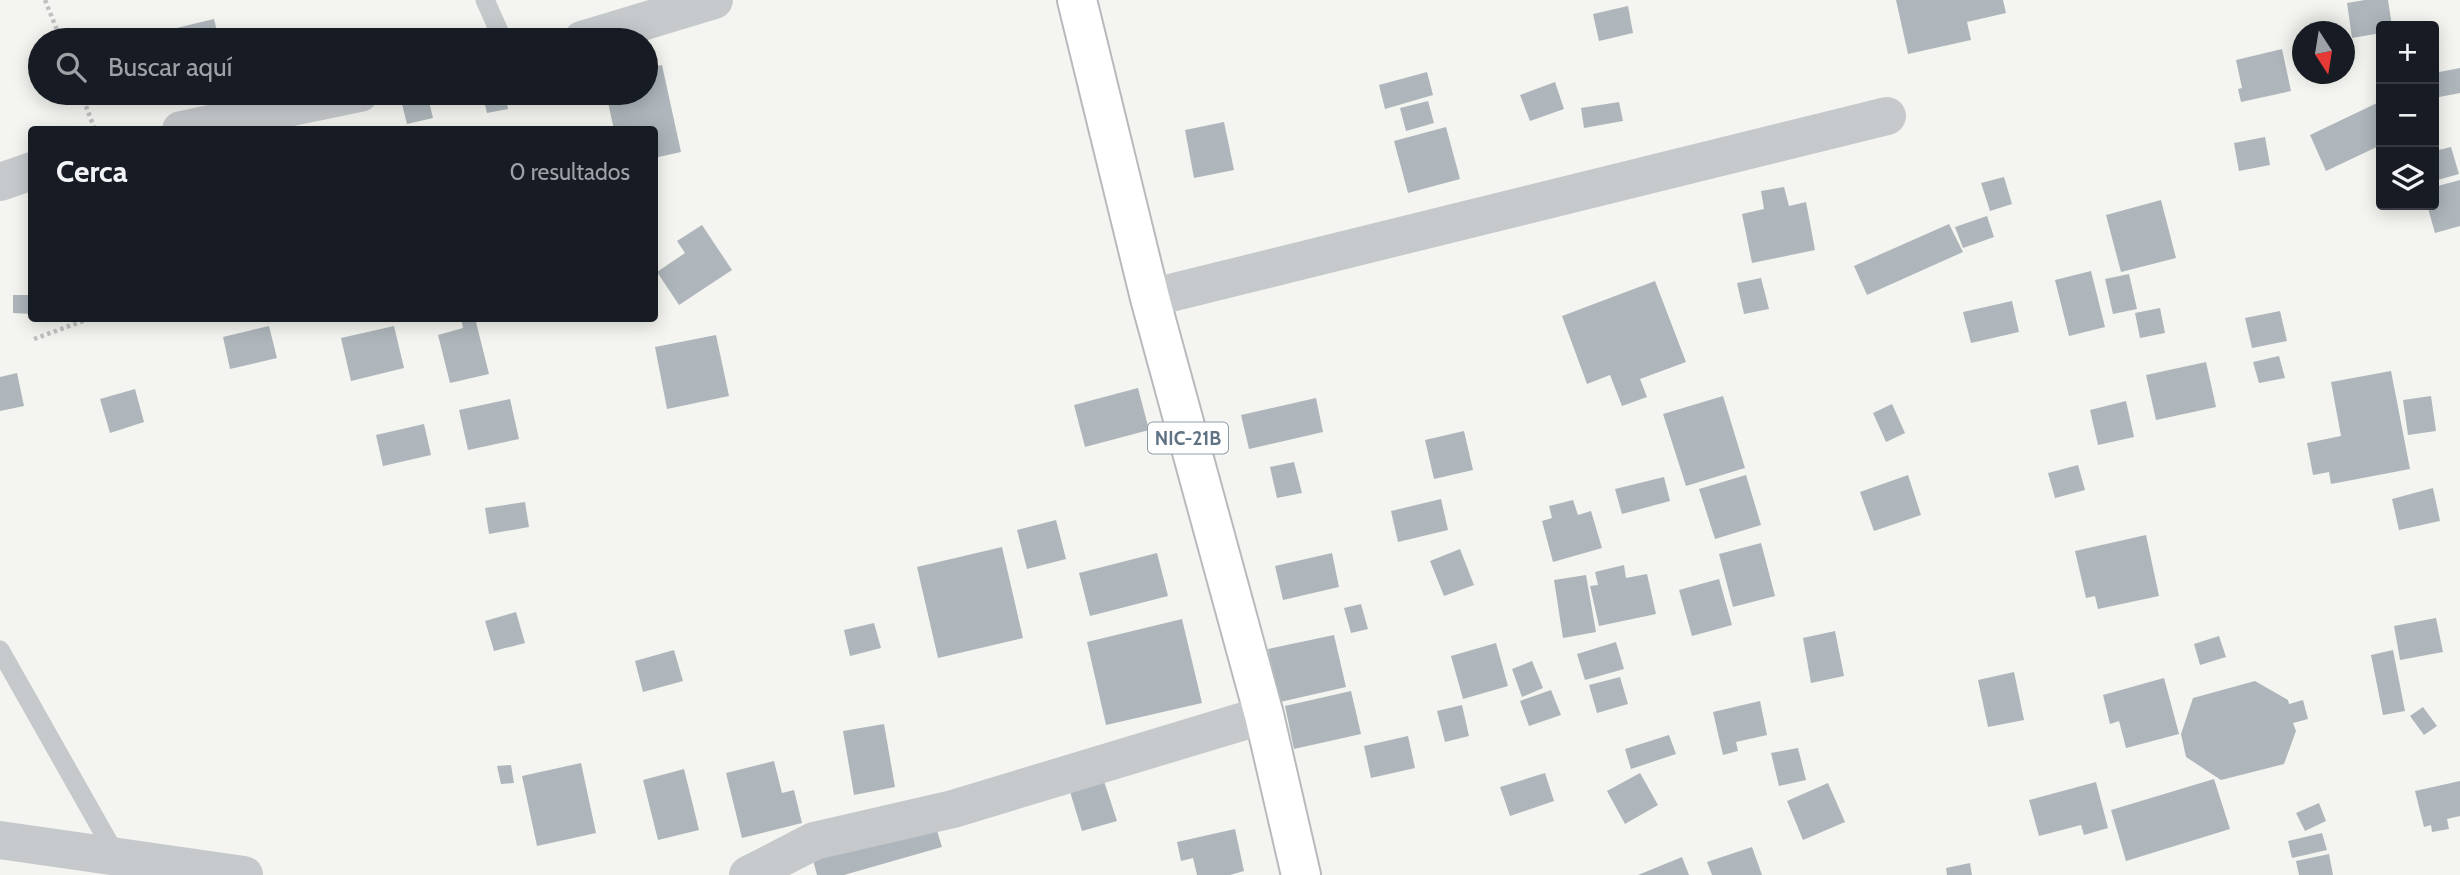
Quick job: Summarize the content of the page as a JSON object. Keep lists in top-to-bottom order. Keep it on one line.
{"streets":{"highway":["NIC-21B"]},"north":"bottom","page":{"map_buttons":["+","−"],"search":"Buscar aquí","heading":["Cerca","0 resultados"]}}
